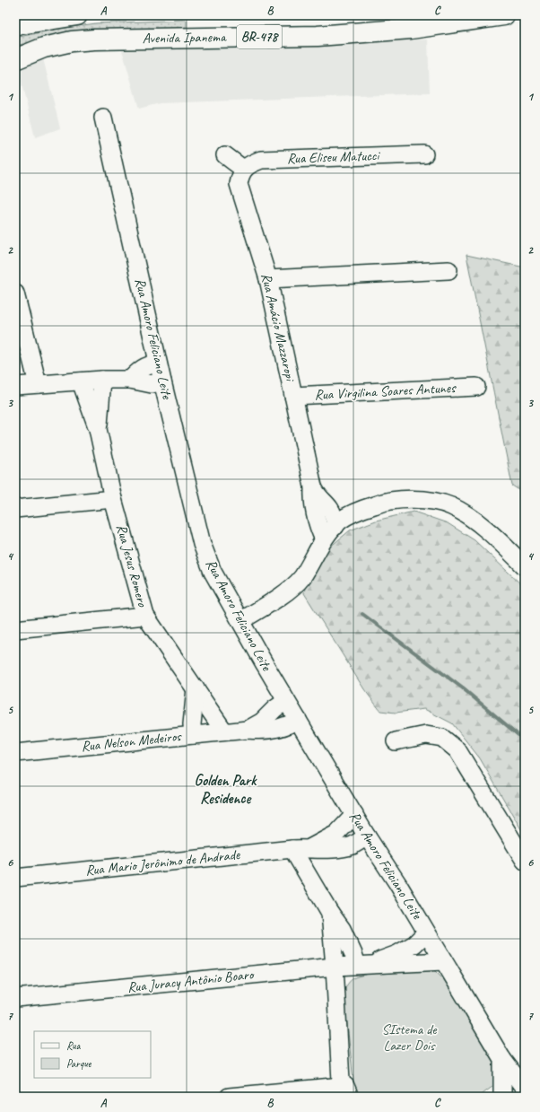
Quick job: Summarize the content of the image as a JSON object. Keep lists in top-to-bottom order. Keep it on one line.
{"streets":{"main road":["BR-478","Avenida Ipanema"],"street":["Rua Eliseu Matucci","Rua Amácio Mazzaropi","Rua Amoro Feliciano Leite","Rua Virgilina Soares Antunes","Rua Jesus Romero","Rua Nelson Medeiros","Rua Mario Jerônimo de Andrade","Rua Juracy Antônio Boaro"]},"crossings":[["Rua Eliseu Matucci","Rua Amácio Mazzaropi"],["Rua Amácio Mazzaropi","Rua Virgilina Soares Antunes"],["Rua Amoro Feliciano Leite","Rua Nelson Medeiros"],["Rua Amoro Feliciano Leite","Rua Mario Jerônimo de Andrade"],["Rua Amoro Feliciano Leite","Rua Juracy Antônio Boaro"],["Rua Jesus Romero","Rua Nelson Medeiros"]],"districts":["Golden Park Residence"],"parks":["SIstema de Lazer Dois"],"legend":["Rua","Parque"],"grid":{"columns":["A","B","C"],"rows":["1","2","3","4","5","6","7"]}}
